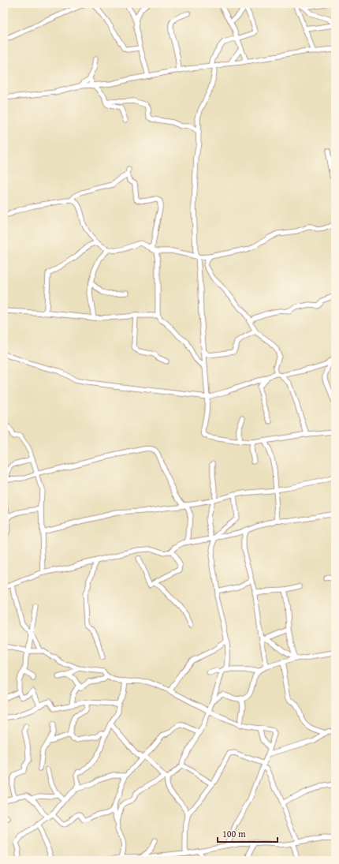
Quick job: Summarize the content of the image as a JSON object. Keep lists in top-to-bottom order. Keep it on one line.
{"scale_bar":"100 m"}
